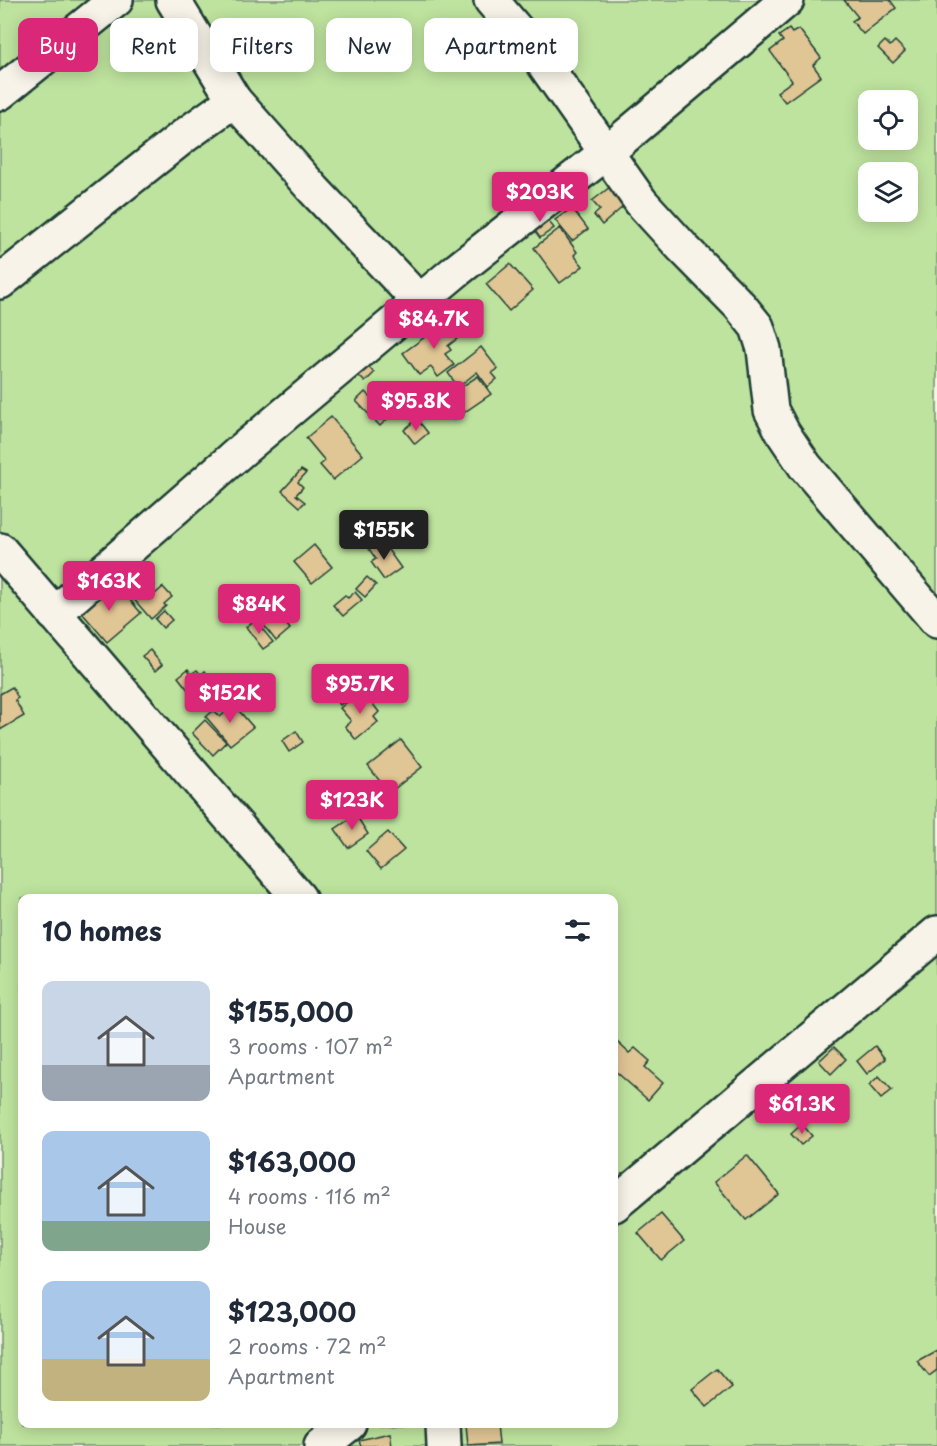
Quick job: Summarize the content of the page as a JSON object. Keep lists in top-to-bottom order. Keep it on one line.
{"page":{"chip":["Buy","Rent","Filters","New","Apartment"],"price":["$203K","$84.7K","$95.8K","$155K","$163K","$84K","$95.7K","$152K","$123K","$61.3K"],"heading":"10 homes","list":[{"name":"$155,000","note":"3 rooms · 107 m² · Apartment"},{"name":"$163,000","note":"4 rooms · 116 m² · House"},{"name":"$123,000","note":"2 rooms · 72 m² · Apartment"}]}}
